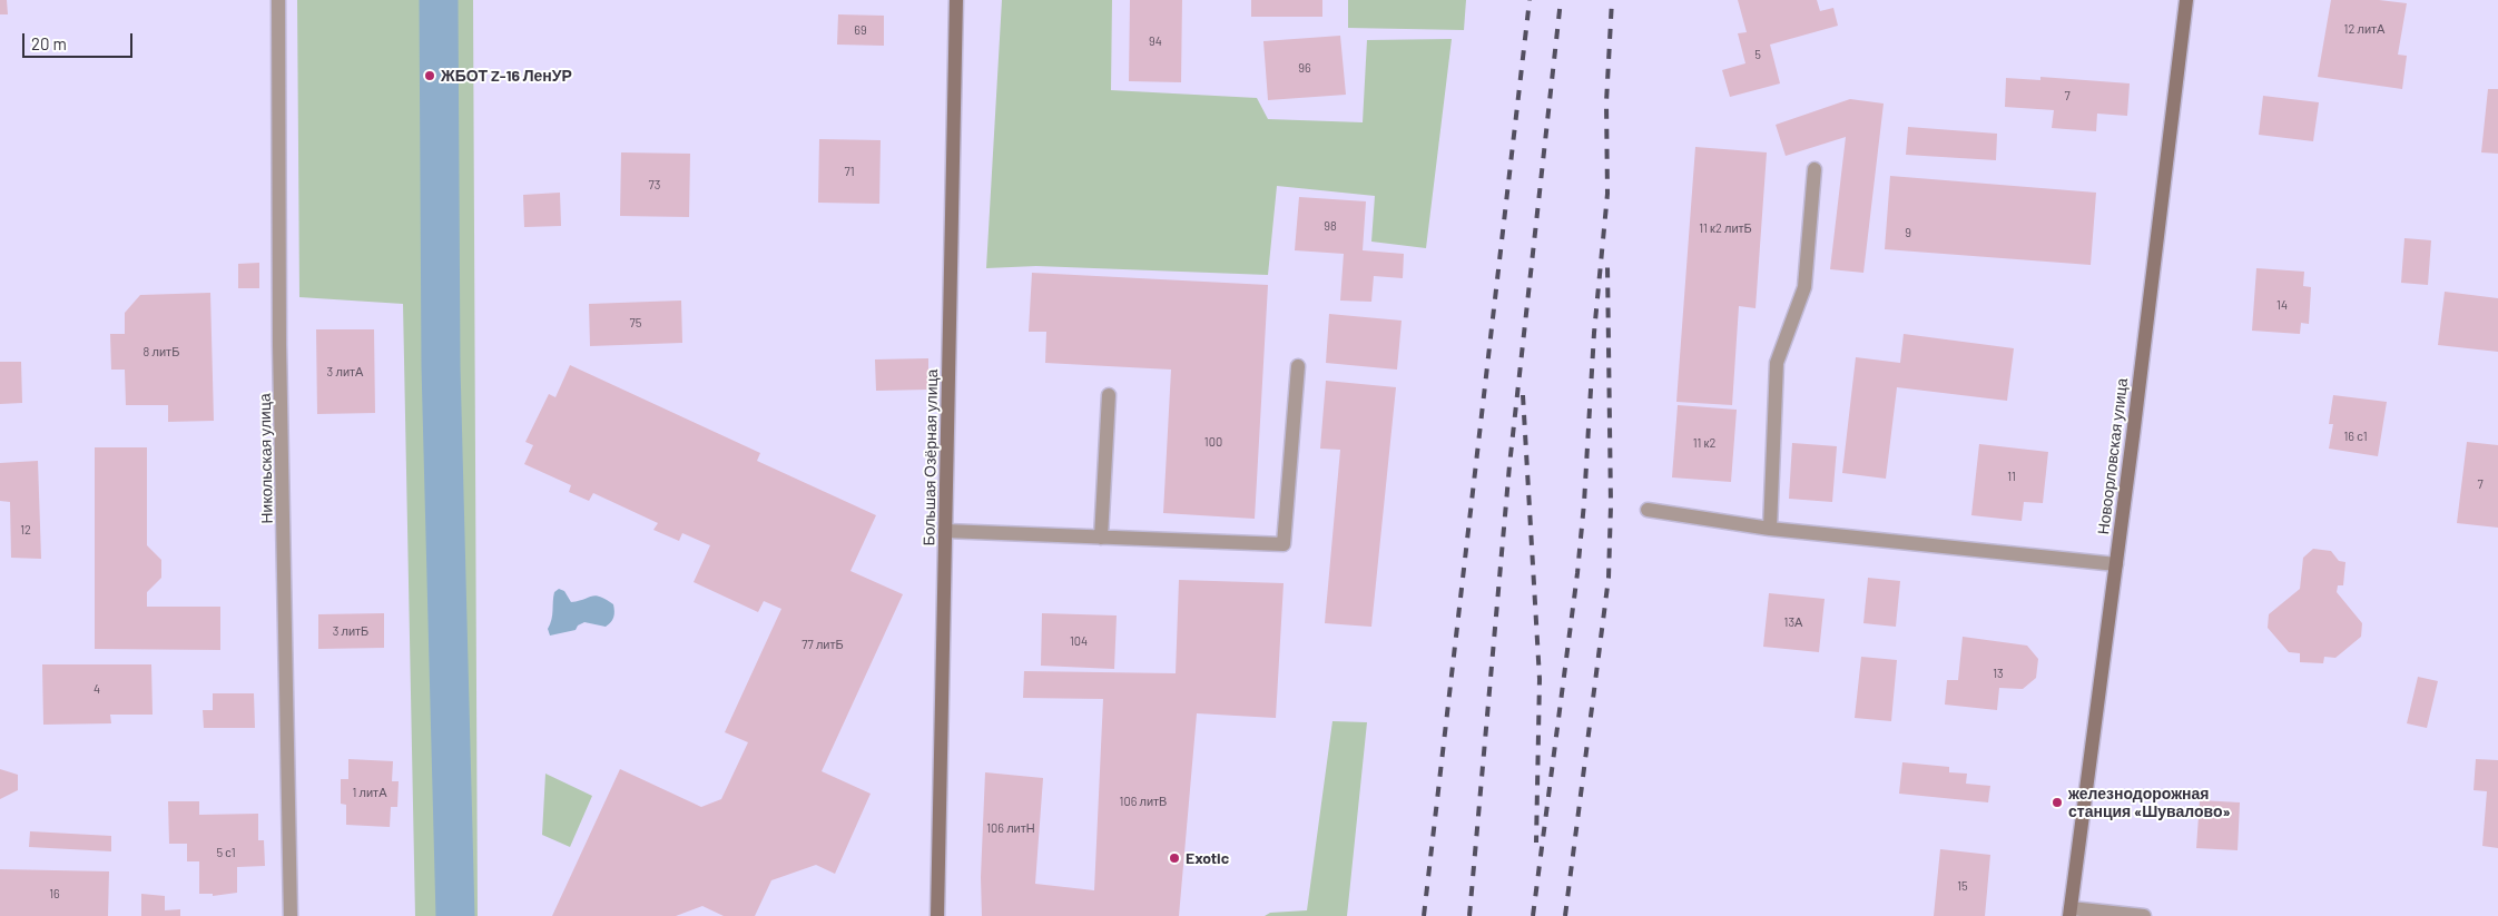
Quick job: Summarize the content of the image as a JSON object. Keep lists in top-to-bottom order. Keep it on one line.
{"streets":{"street":["Новоорловская улица","Большая Озёрная улица","Никольская улица"]},"places":["ЖБОТ Z-16 ЛенУР","железнодорожная станция «Шувалово»","Exotic"],"house_numbers":["12 литА","69","94","5","96","7","71","73","98","11 к2 литБ","9","14","75","8 литБ","3 литА","16 с1","100","11 к2","11","7","12","13А","3 литБ","104","77 литБ","13","4","1 литА","106 литВ","106 литН","5 с1","15","16"],"scale_bar":"20 m"}
